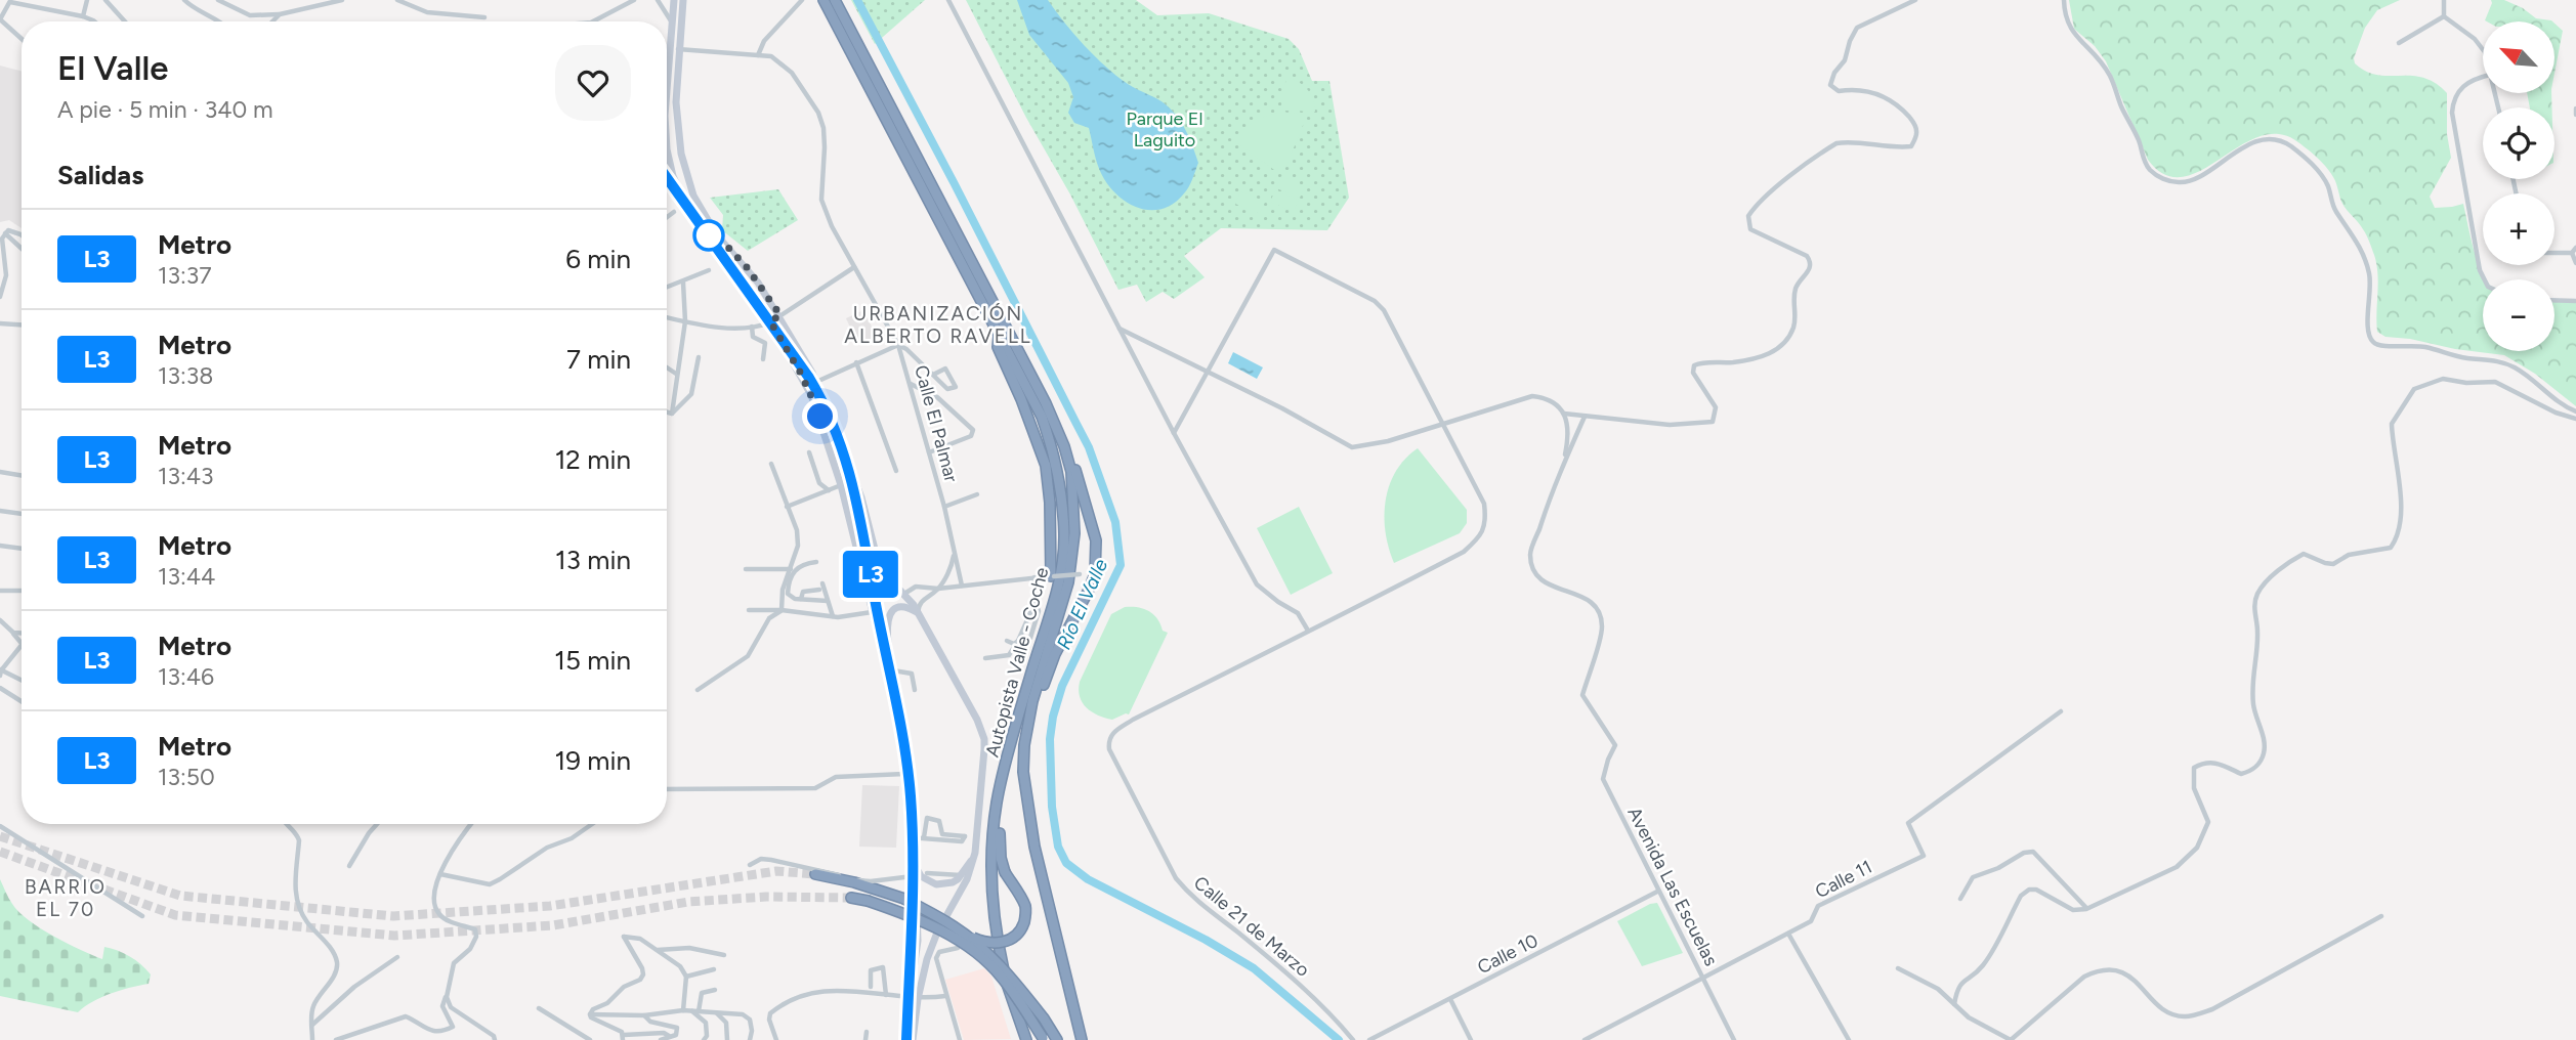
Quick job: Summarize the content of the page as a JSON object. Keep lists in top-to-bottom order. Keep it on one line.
{"streets":{"highway":["Autopista Valle - Coche"],"street":["Calle El Palmar","Calle 11","Avenida Las Escuelas","Calle 21 de Marzo","Calle 10"]},"crossings":[["Calle 11","Avenida Las Escuelas"],["Avenida Las Escuelas","Calle 10"]],"districts":["URBANIZACIÓN ALBERTO RAVELL","BARRIO EL 70"],"water":["Río El Valle"],"parks":["Parque El Laguito"],"lines":["metro line L3"],"north":"top left","page":{"on_map":"L3","map_buttons":["+","−"],"heading":[["El Valle","A pie · 5 min · 340 m"],"Salidas"],"list":[{"mark":"L3","name":"Metro","note":"13:37","value":"6 min"},{"mark":"L3","name":"Metro","note":"13:38","value":"7 min"},{"mark":"L3","name":"Metro","note":"13:43","value":"12 min"},{"mark":"L3","name":"Metro","note":"13:44","value":"13 min"},{"mark":"L3","name":"Metro","note":"13:46","value":"15 min"},{"mark":"L3","name":"Metro","note":"13:50","value":"19 min"}]}}
